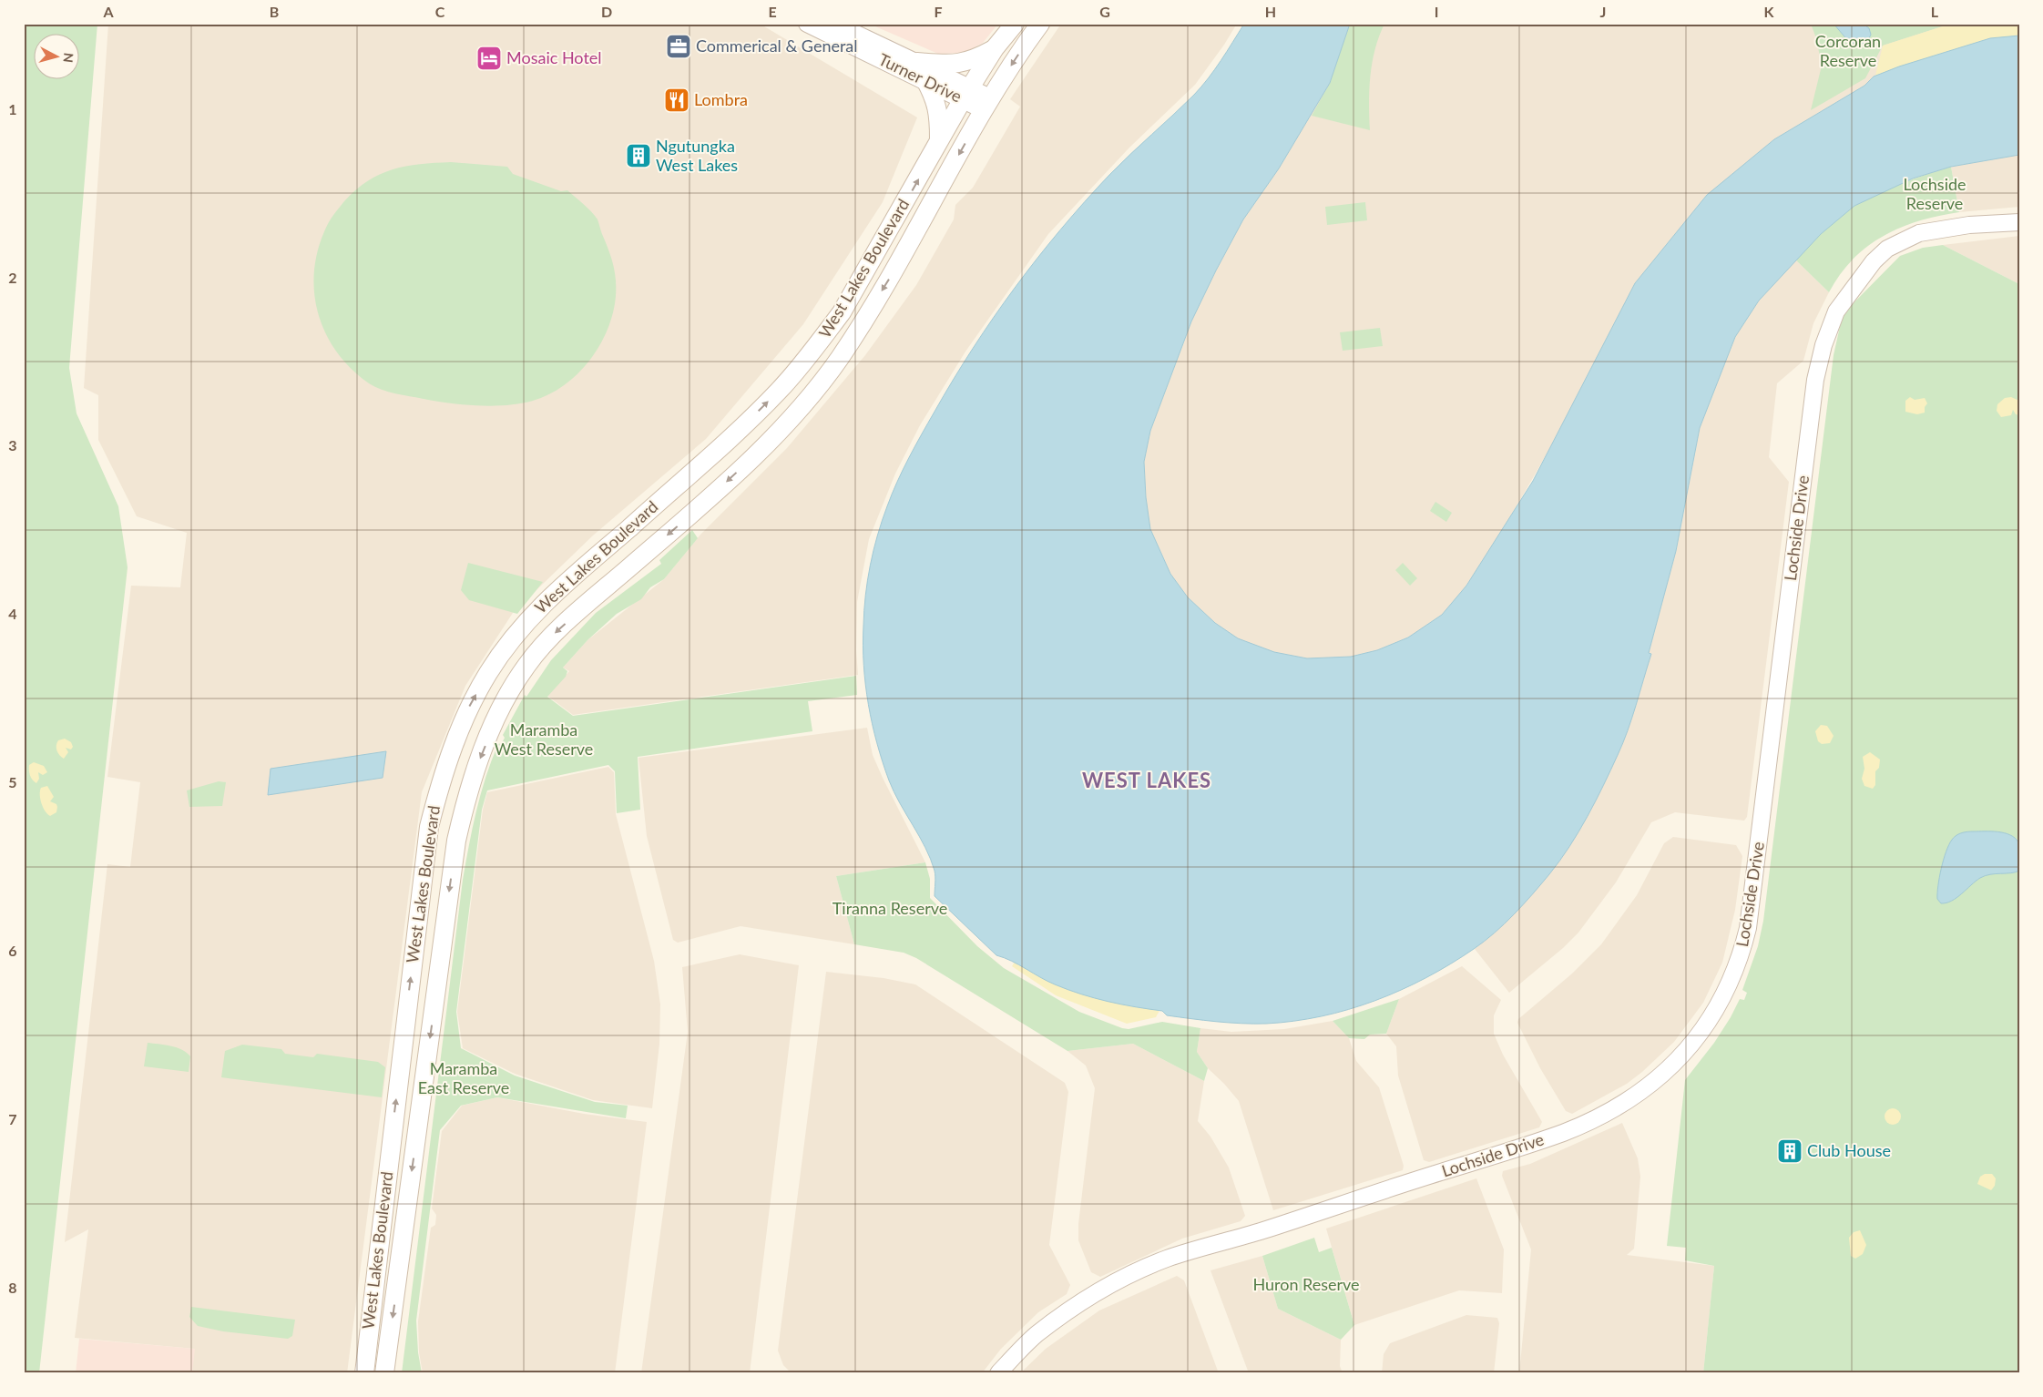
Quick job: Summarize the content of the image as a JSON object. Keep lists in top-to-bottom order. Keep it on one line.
{"streets":{"main road":["West Lakes Boulevard"],"street":["Turner Drive","Lochside Drive"]},"crossings":[["Turner Drive","West Lakes Boulevard"]],"districts":["WEST LAKES"],"parks":["Corcoran Reserve","Lochside Reserve","Maramba West Reserve","Tiranna Reserve","Maramba East Reserve","Huron Reserve"],"places":{"office":["Commerical & General"],"hotel":["Mosaic Hotel"],"restaurant":["Lombra"],"building":["Ngutungka West Lakes","Club House"]},"north":"right","grid":{"columns":["A","B","C","D","E","F","G","H","I","J","K","L"],"rows":["1","2","3","4","5","6","7","8"]}}
